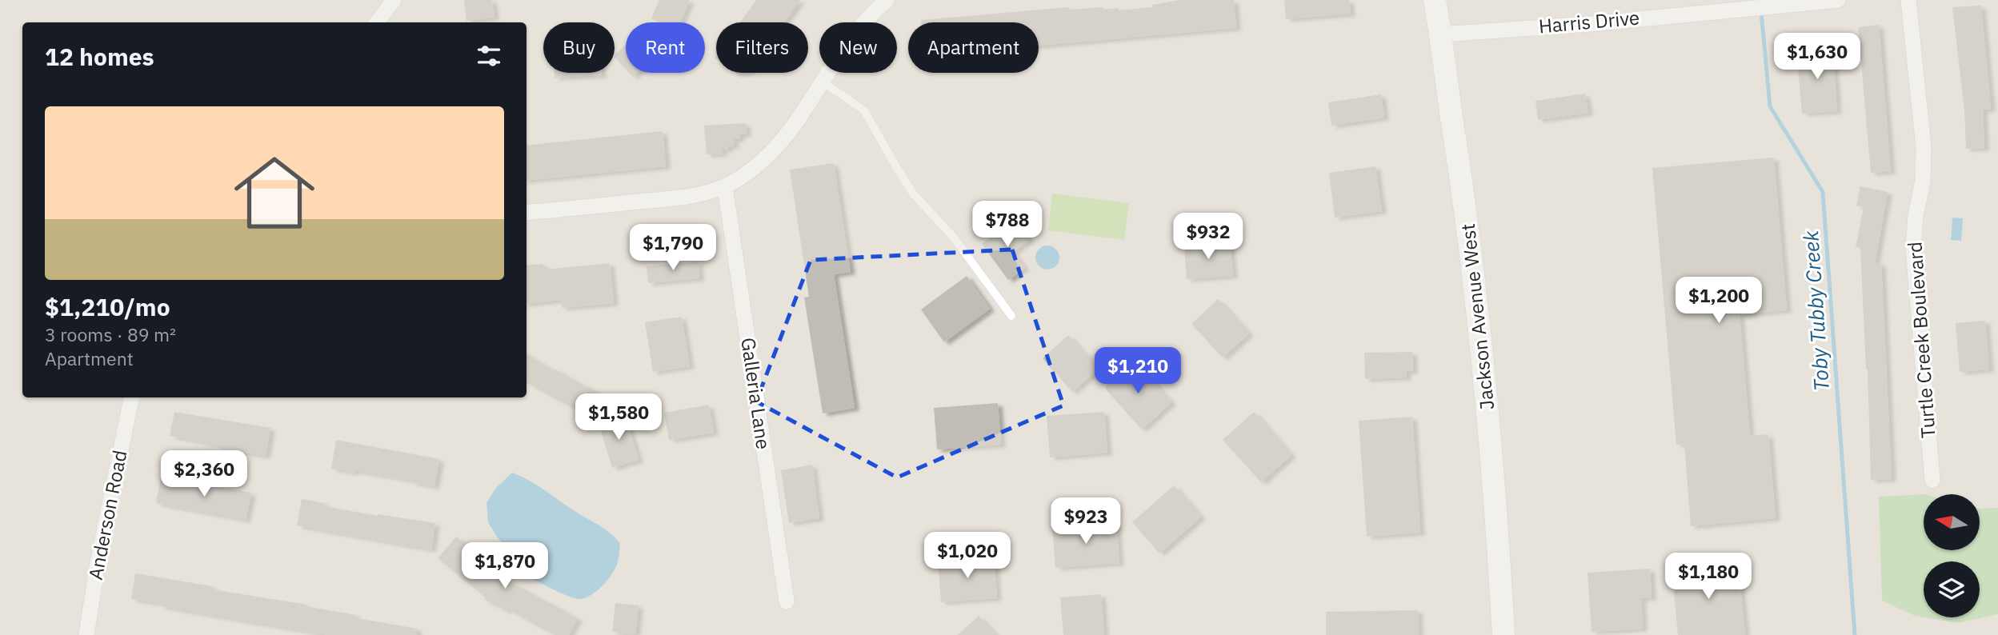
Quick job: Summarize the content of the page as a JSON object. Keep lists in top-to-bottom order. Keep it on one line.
{"streets":{"main road":["Jackson Avenue West"],"street":["Harris Drive","Turtle Creek Boulevard","Galleria Lane","Anderson Road"]},"crossings":[["Harris Drive","Jackson Avenue West"]],"water":["Toby Tubby Creek"],"north":"left","page":{"chip":["Buy","Rent","Filters","New","Apartment"],"heading":"12 homes","price":["$1,630","$788","$932","$1,790","$1,200","$1,210","$1,580","$2,360","$923","$1,020","$1,870","$1,180"],"list":[{"name":"$1,210/mo","note":"3 rooms · 89 m² · Apartment"}]}}
